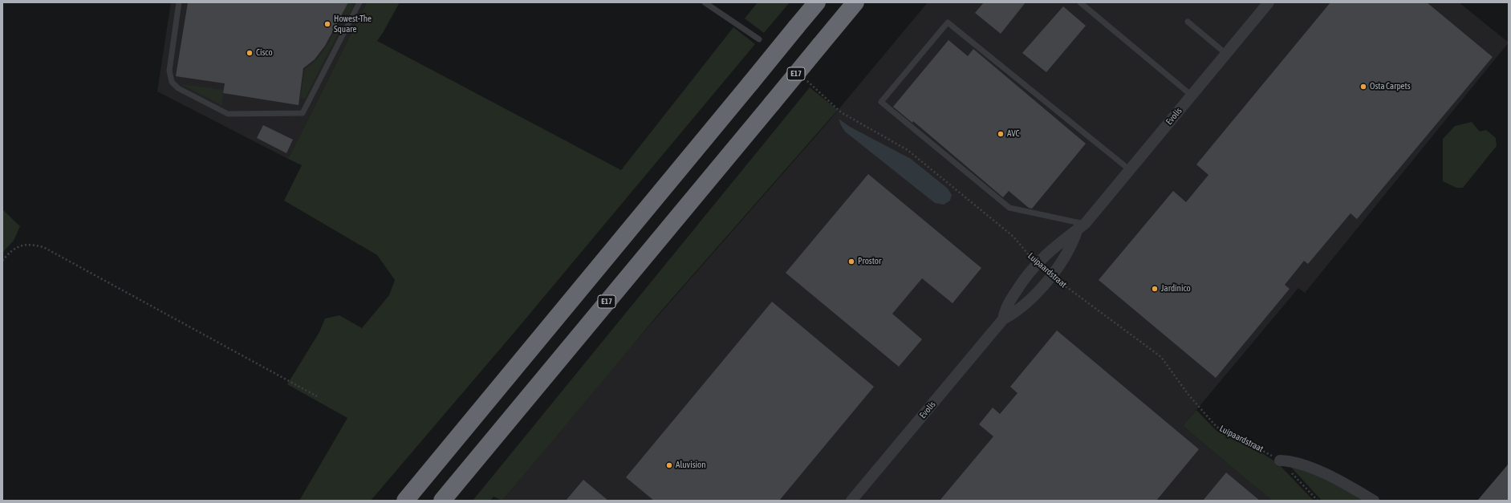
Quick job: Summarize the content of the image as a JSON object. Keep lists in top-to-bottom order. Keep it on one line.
{"streets":{"highway":["E17"],"street":["Evolis"],"path":["Luipaardstraat"]},"crossings":[["Evolis","Luipaardstraat"]],"places":["Howest-The Square","Cisco","Osta Carpets","AVC","Prostor","Jardinico","Aluvision"]}
